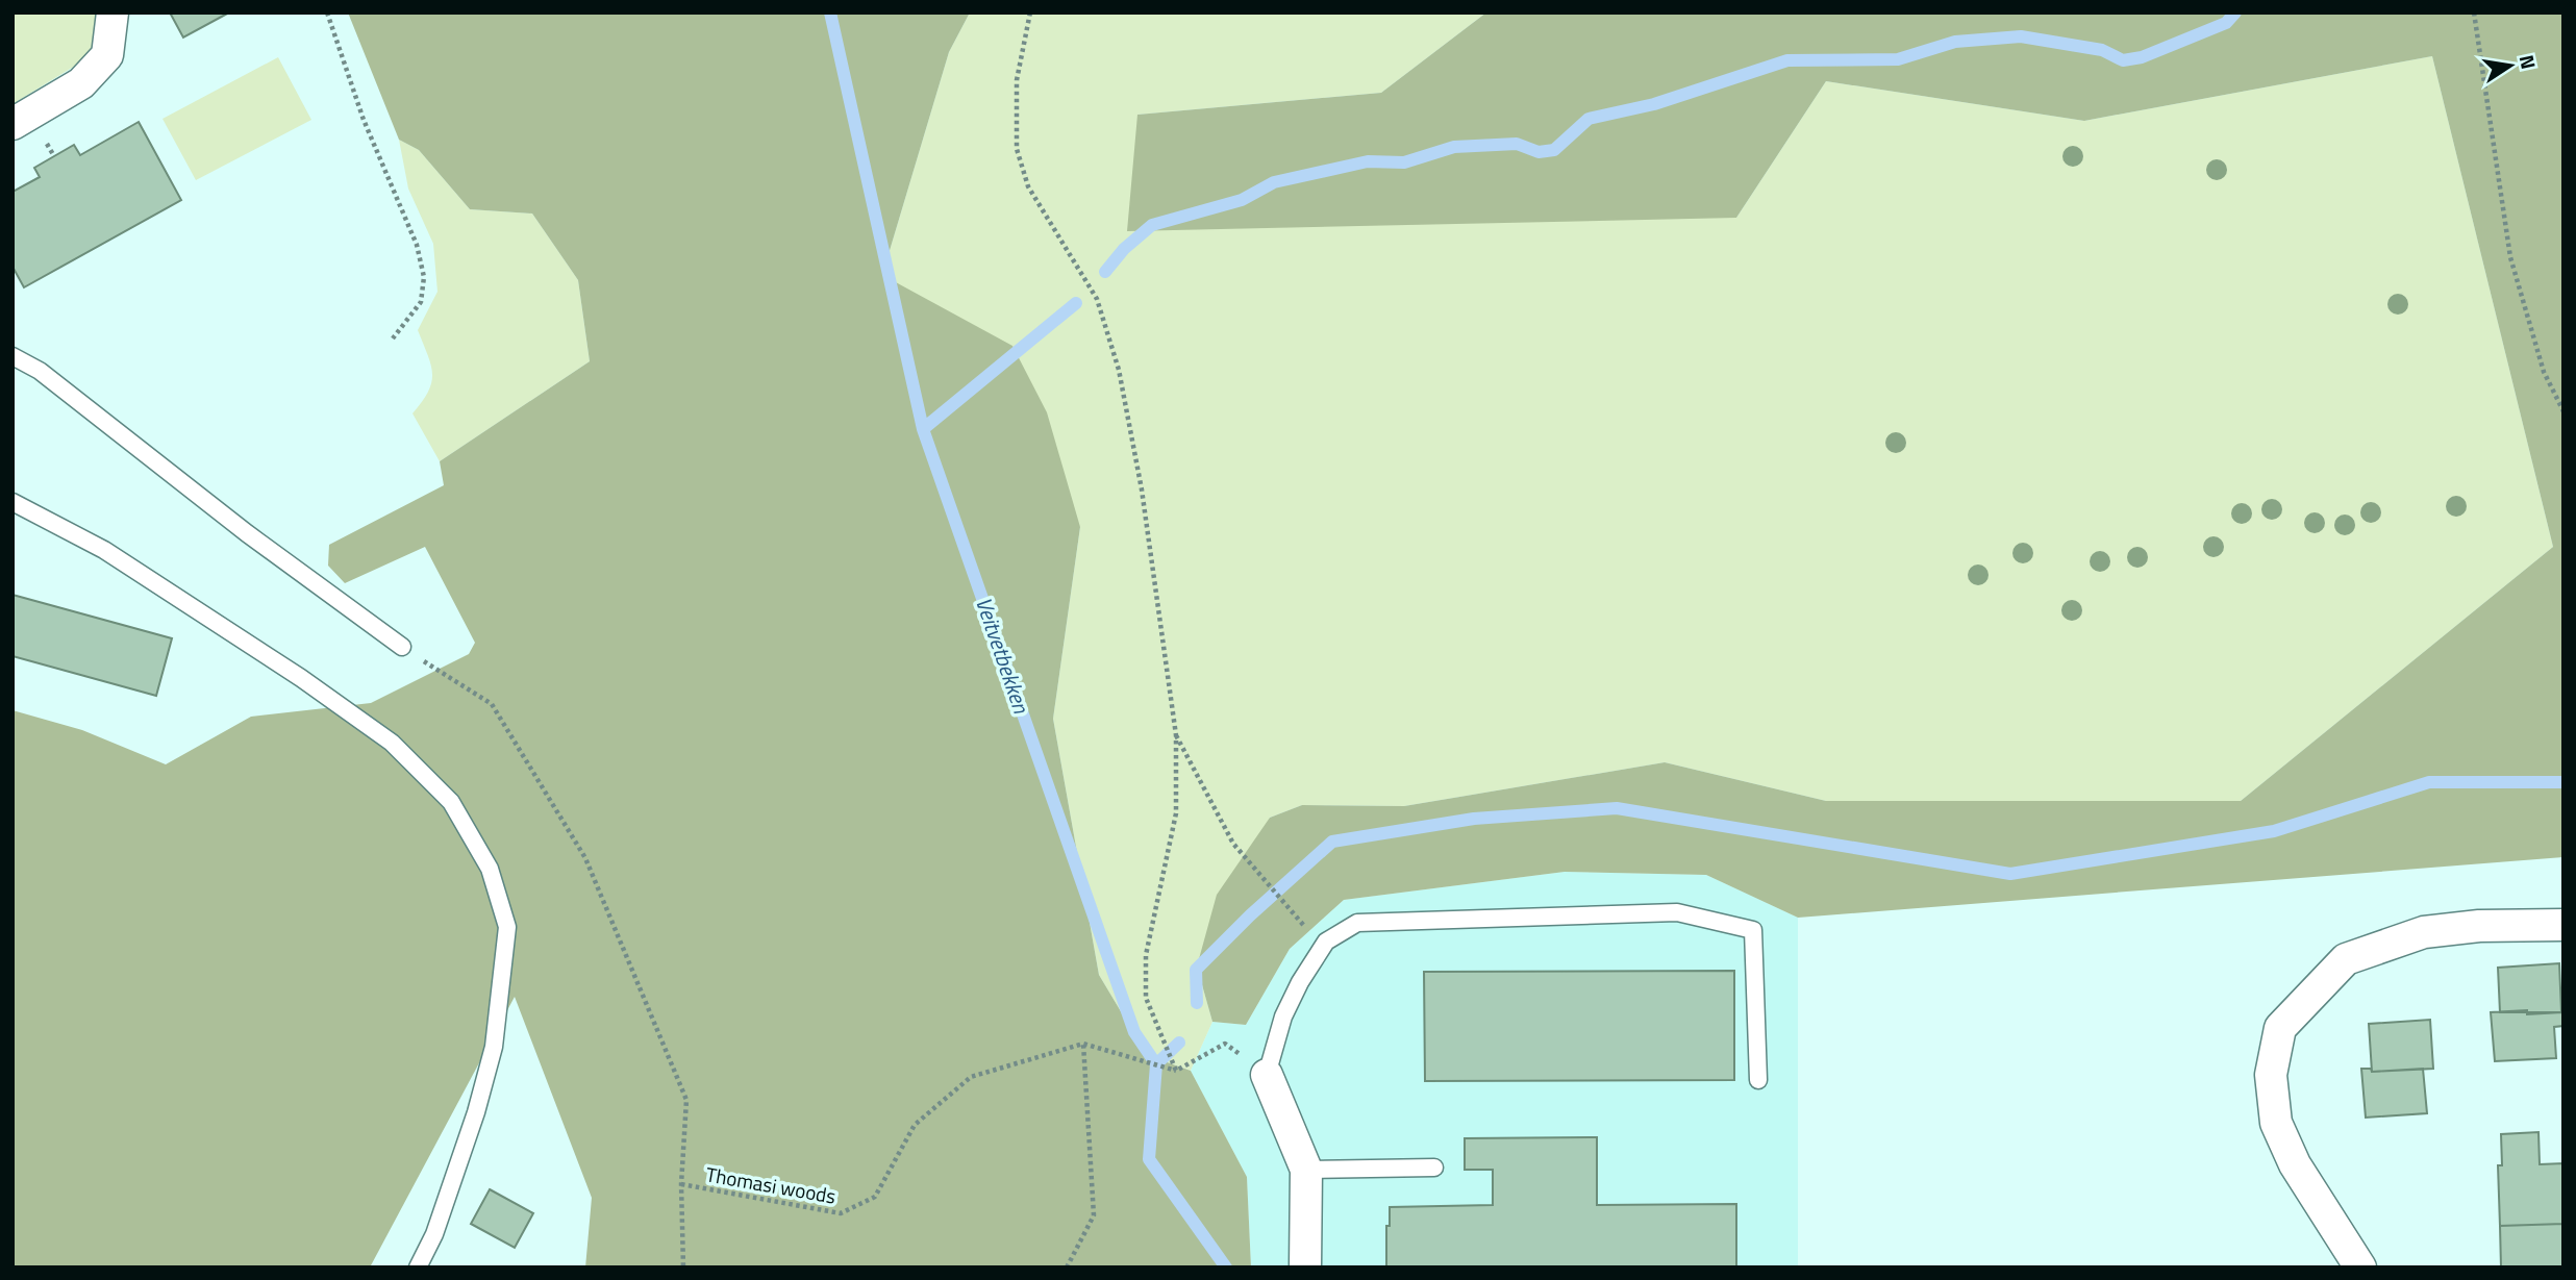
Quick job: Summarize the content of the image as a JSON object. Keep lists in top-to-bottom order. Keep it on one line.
{"streets":{"path":["Thomasi woods"]},"water":["Veitvetbekken"],"north":"right"}
